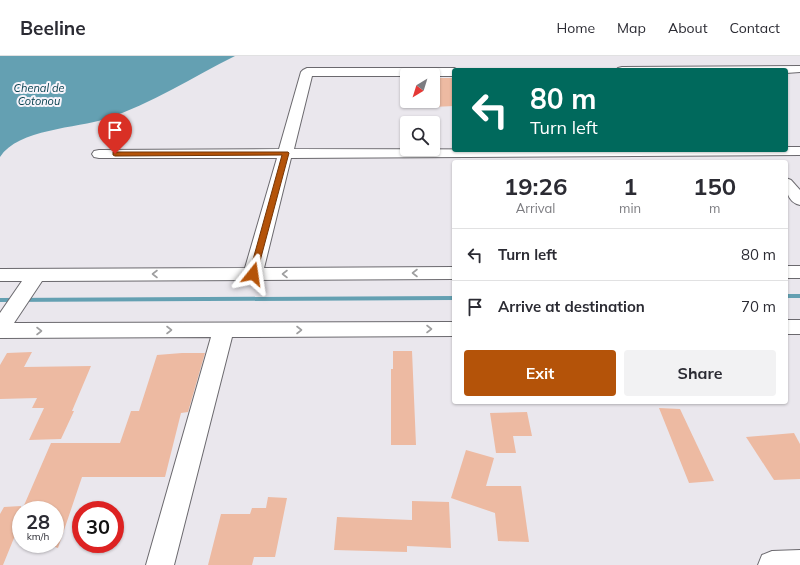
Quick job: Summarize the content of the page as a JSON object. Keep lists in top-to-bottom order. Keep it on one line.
{"water":["Chenal de Cotonou"],"north":"bottom left","page":{"header":"Beeline","nav":["Home","Map","About","Contact"],"turn":["80 m","Turn left"],"eta":["19:26","Arrival","1","min","150","m"],"list":[{"name":"Turn left","value":"80 m"},{"name":"Arrive at destination","value":"70 m"}],"buttons":["Exit","Share"],"speed":"28 km/h","limit":"30"}}
